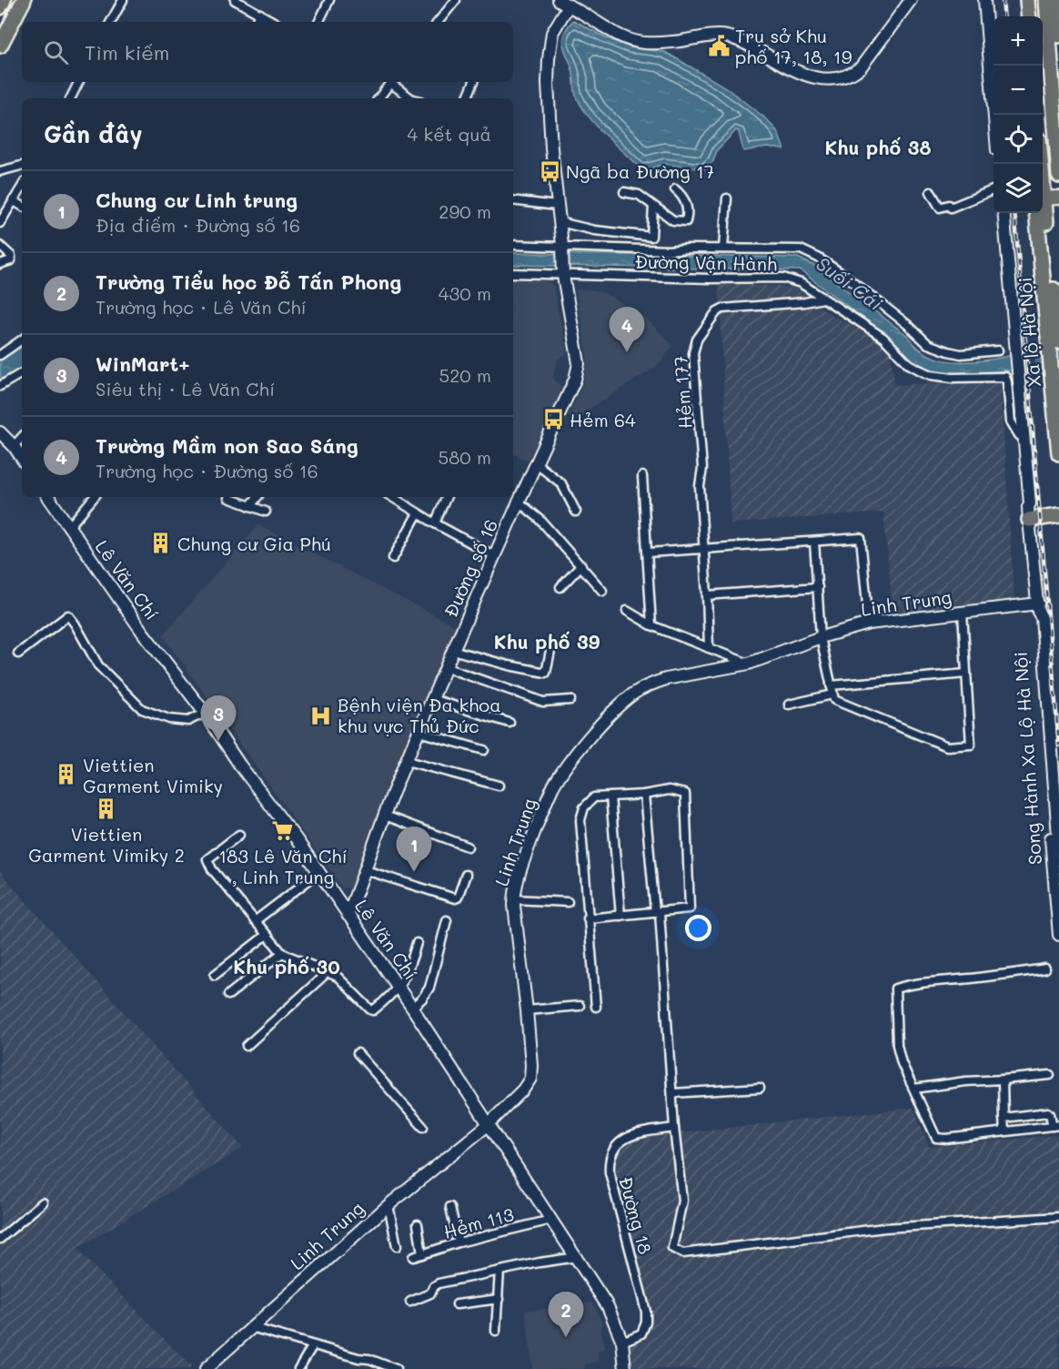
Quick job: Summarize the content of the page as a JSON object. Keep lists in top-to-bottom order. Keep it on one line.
{"streets":{"highway":["Xa lộ Hà Nội"],"street":["Đường Vận Hành","Hẻm 177","Đường số 16","Lê Văn Chí","Linh Trung","Song Hành Xa Lộ Hà Nội","Đường 18","Hẻm 113"]},"crossings":[["Đường Vận Hành","Hẻm 177"],["Đường Vận Hành","Đường số 16"],["Đường Vận Hành","Song Hành Xa Lộ Hà Nội"],["Đường số 16","Lê Văn Chí"],["Lê Văn Chí","Linh Trung"],["Lê Văn Chí","Đường 18"],["Lê Văn Chí","Hẻm 113"],["Linh Trung","Song Hành Xa Lộ Hà Nội"]],"districts":["Khu phố 38","Khu phố 39","Khu phố 30"],"water":["Suối Cái"],"places":{"public building":["Trụ sở Khu phố 17, 18, 19"],"bus stop":["Ngã ba Đường 17","Hẻm 64"],"building":["Chung cư Gia Phú","Viettien Garment Vimiky","Viettien Garment Vimiky 2"],"hospital":["Bệnh viện Đa khoa khu vực Thủ Đức"],"supermarket":["183 Lê Văn Chí , Linh Trung"]},"page":{"map_buttons":["+","−"],"search":"Tìm kiếm","heading":["Gần đây","4 kết quả"],"list":[{"mark":"1","name":"Chung cư Linh trung","note":"Địa điểm · Đường số 16","value":"290 m"},{"mark":"2","name":"Trường Tiểu học Đỗ Tấn Phong","note":"Trường học · Lê Văn Chí","value":"430 m"},{"mark":"3","name":"WinMart+","note":"Siêu thị · Lê Văn Chí","value":"520 m"},{"mark":"4","name":"Trường Mầm non Sao Sáng","note":"Trường học · Đường số 16","value":"580 m"}],"pins":["4","3","1","2"]}}
